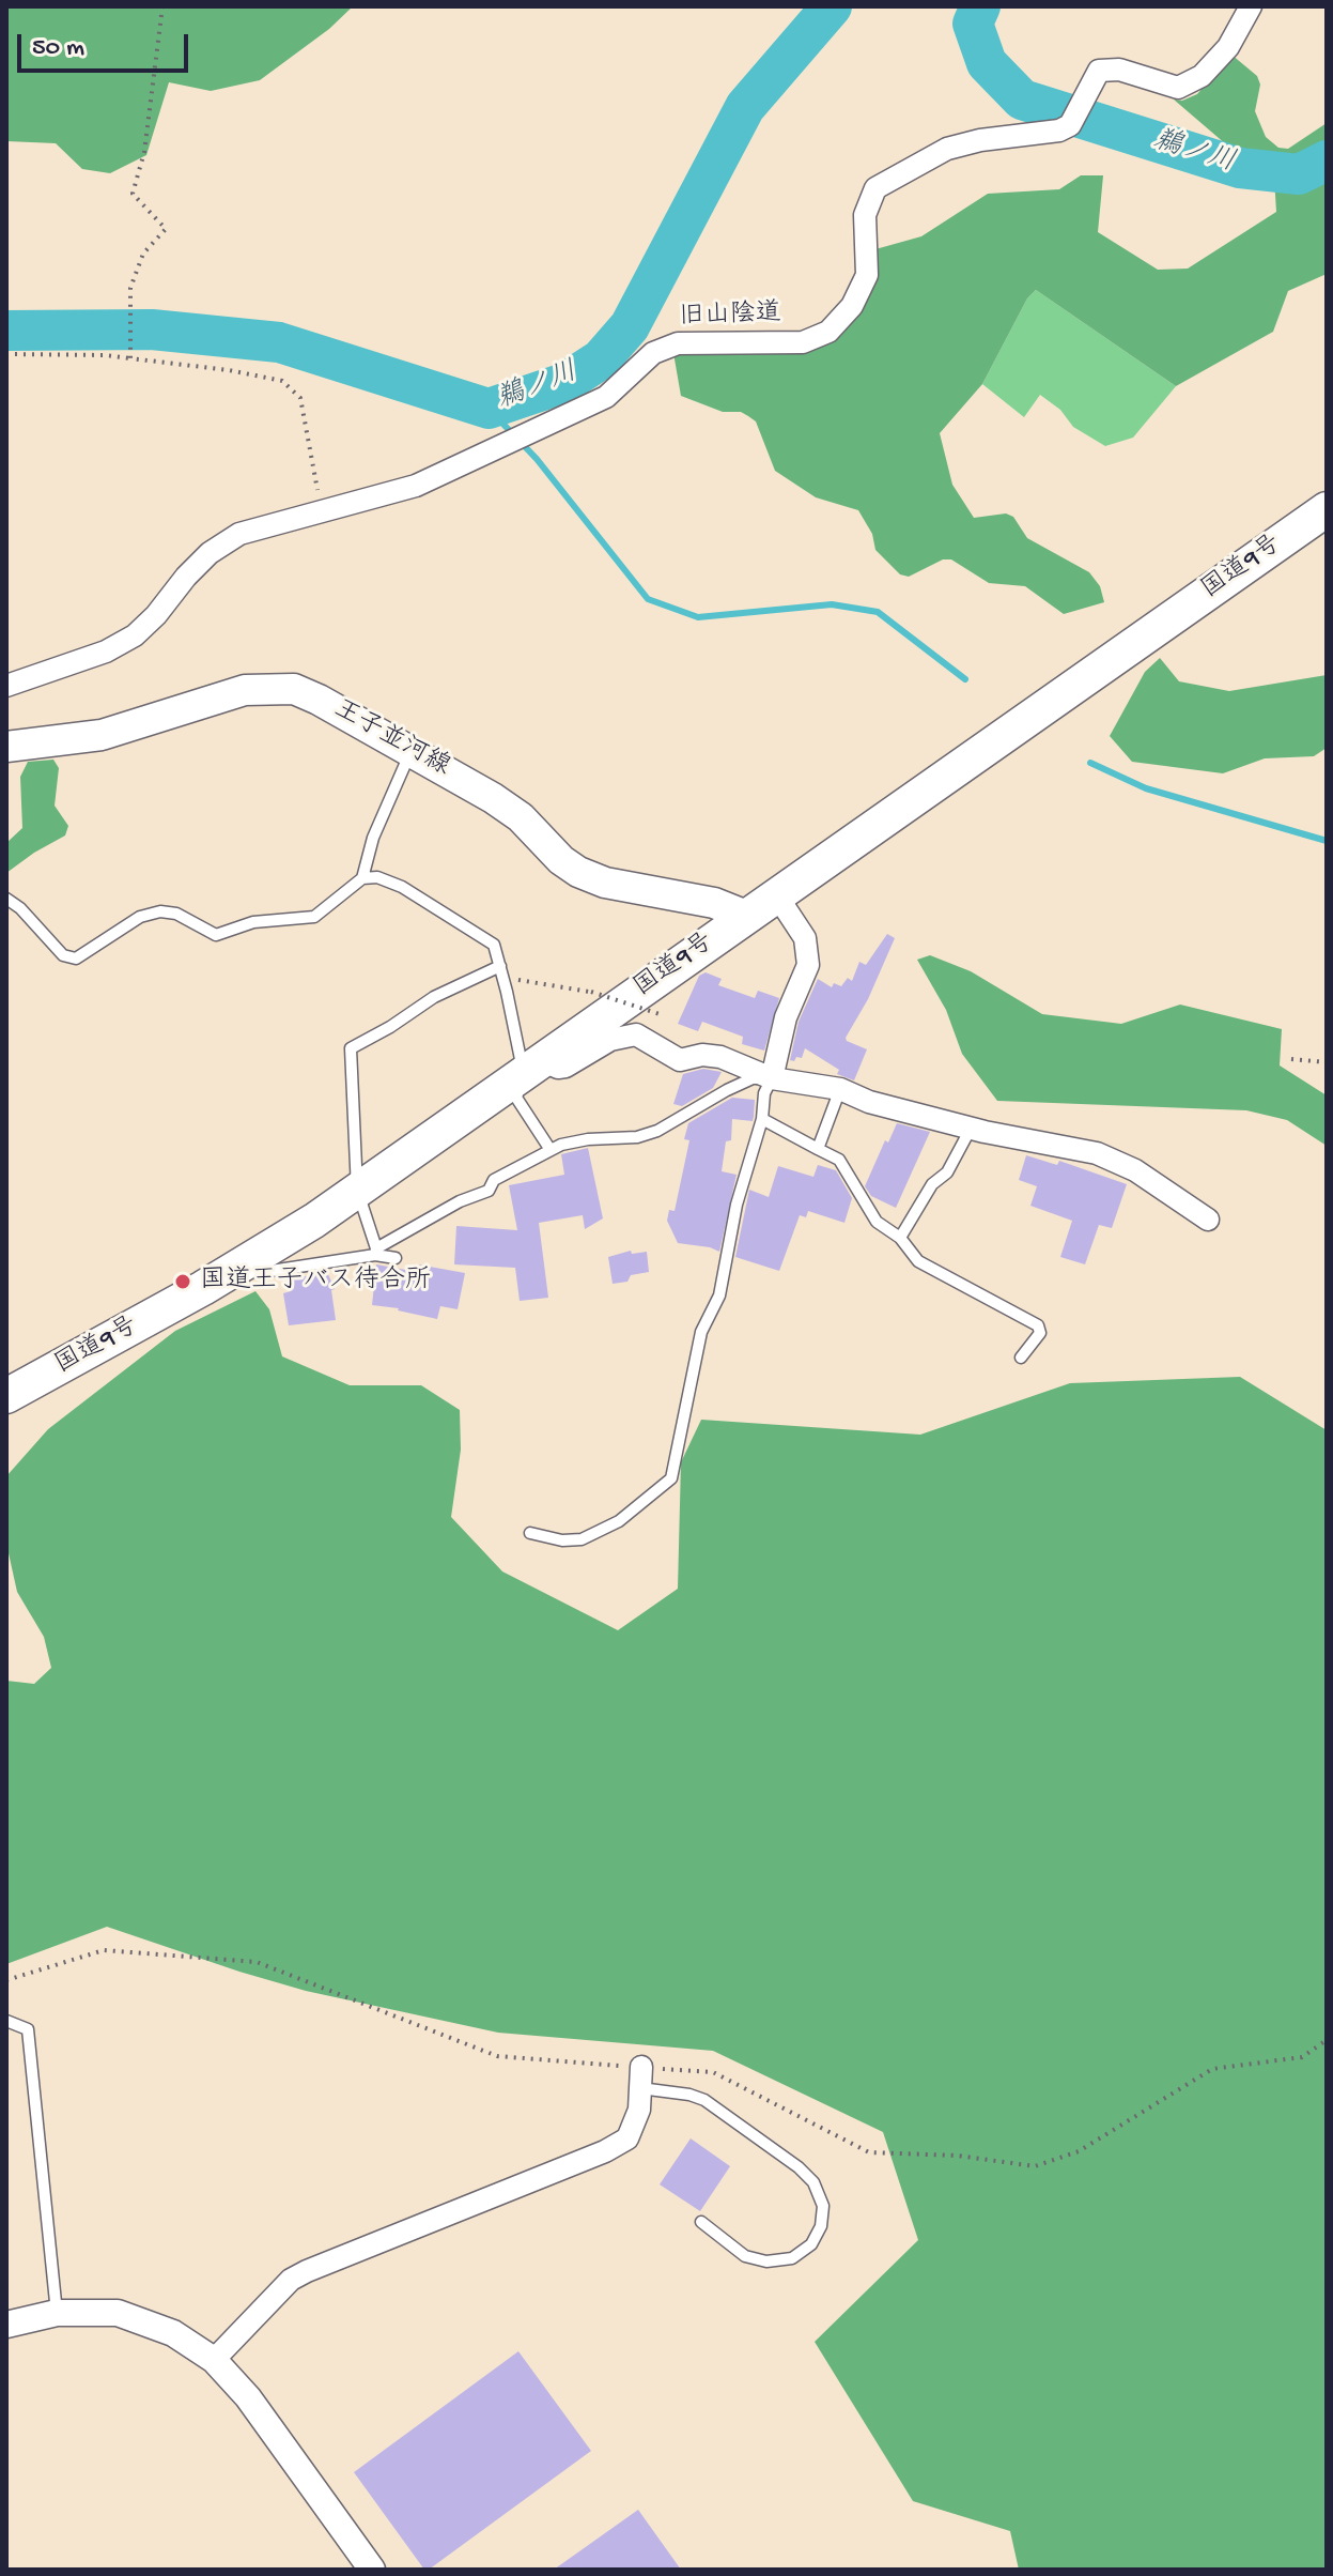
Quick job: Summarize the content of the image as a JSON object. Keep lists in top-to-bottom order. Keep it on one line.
{"streets":{"highway":["国道9号"],"main road":["王子並河線"],"street":["旧山陰道"]},"crossings":[["国道9号","王子並河線"]],"water":["鵜ノ川"],"places":["国道王子バス待合所"],"scale_bar":"50 m"}
